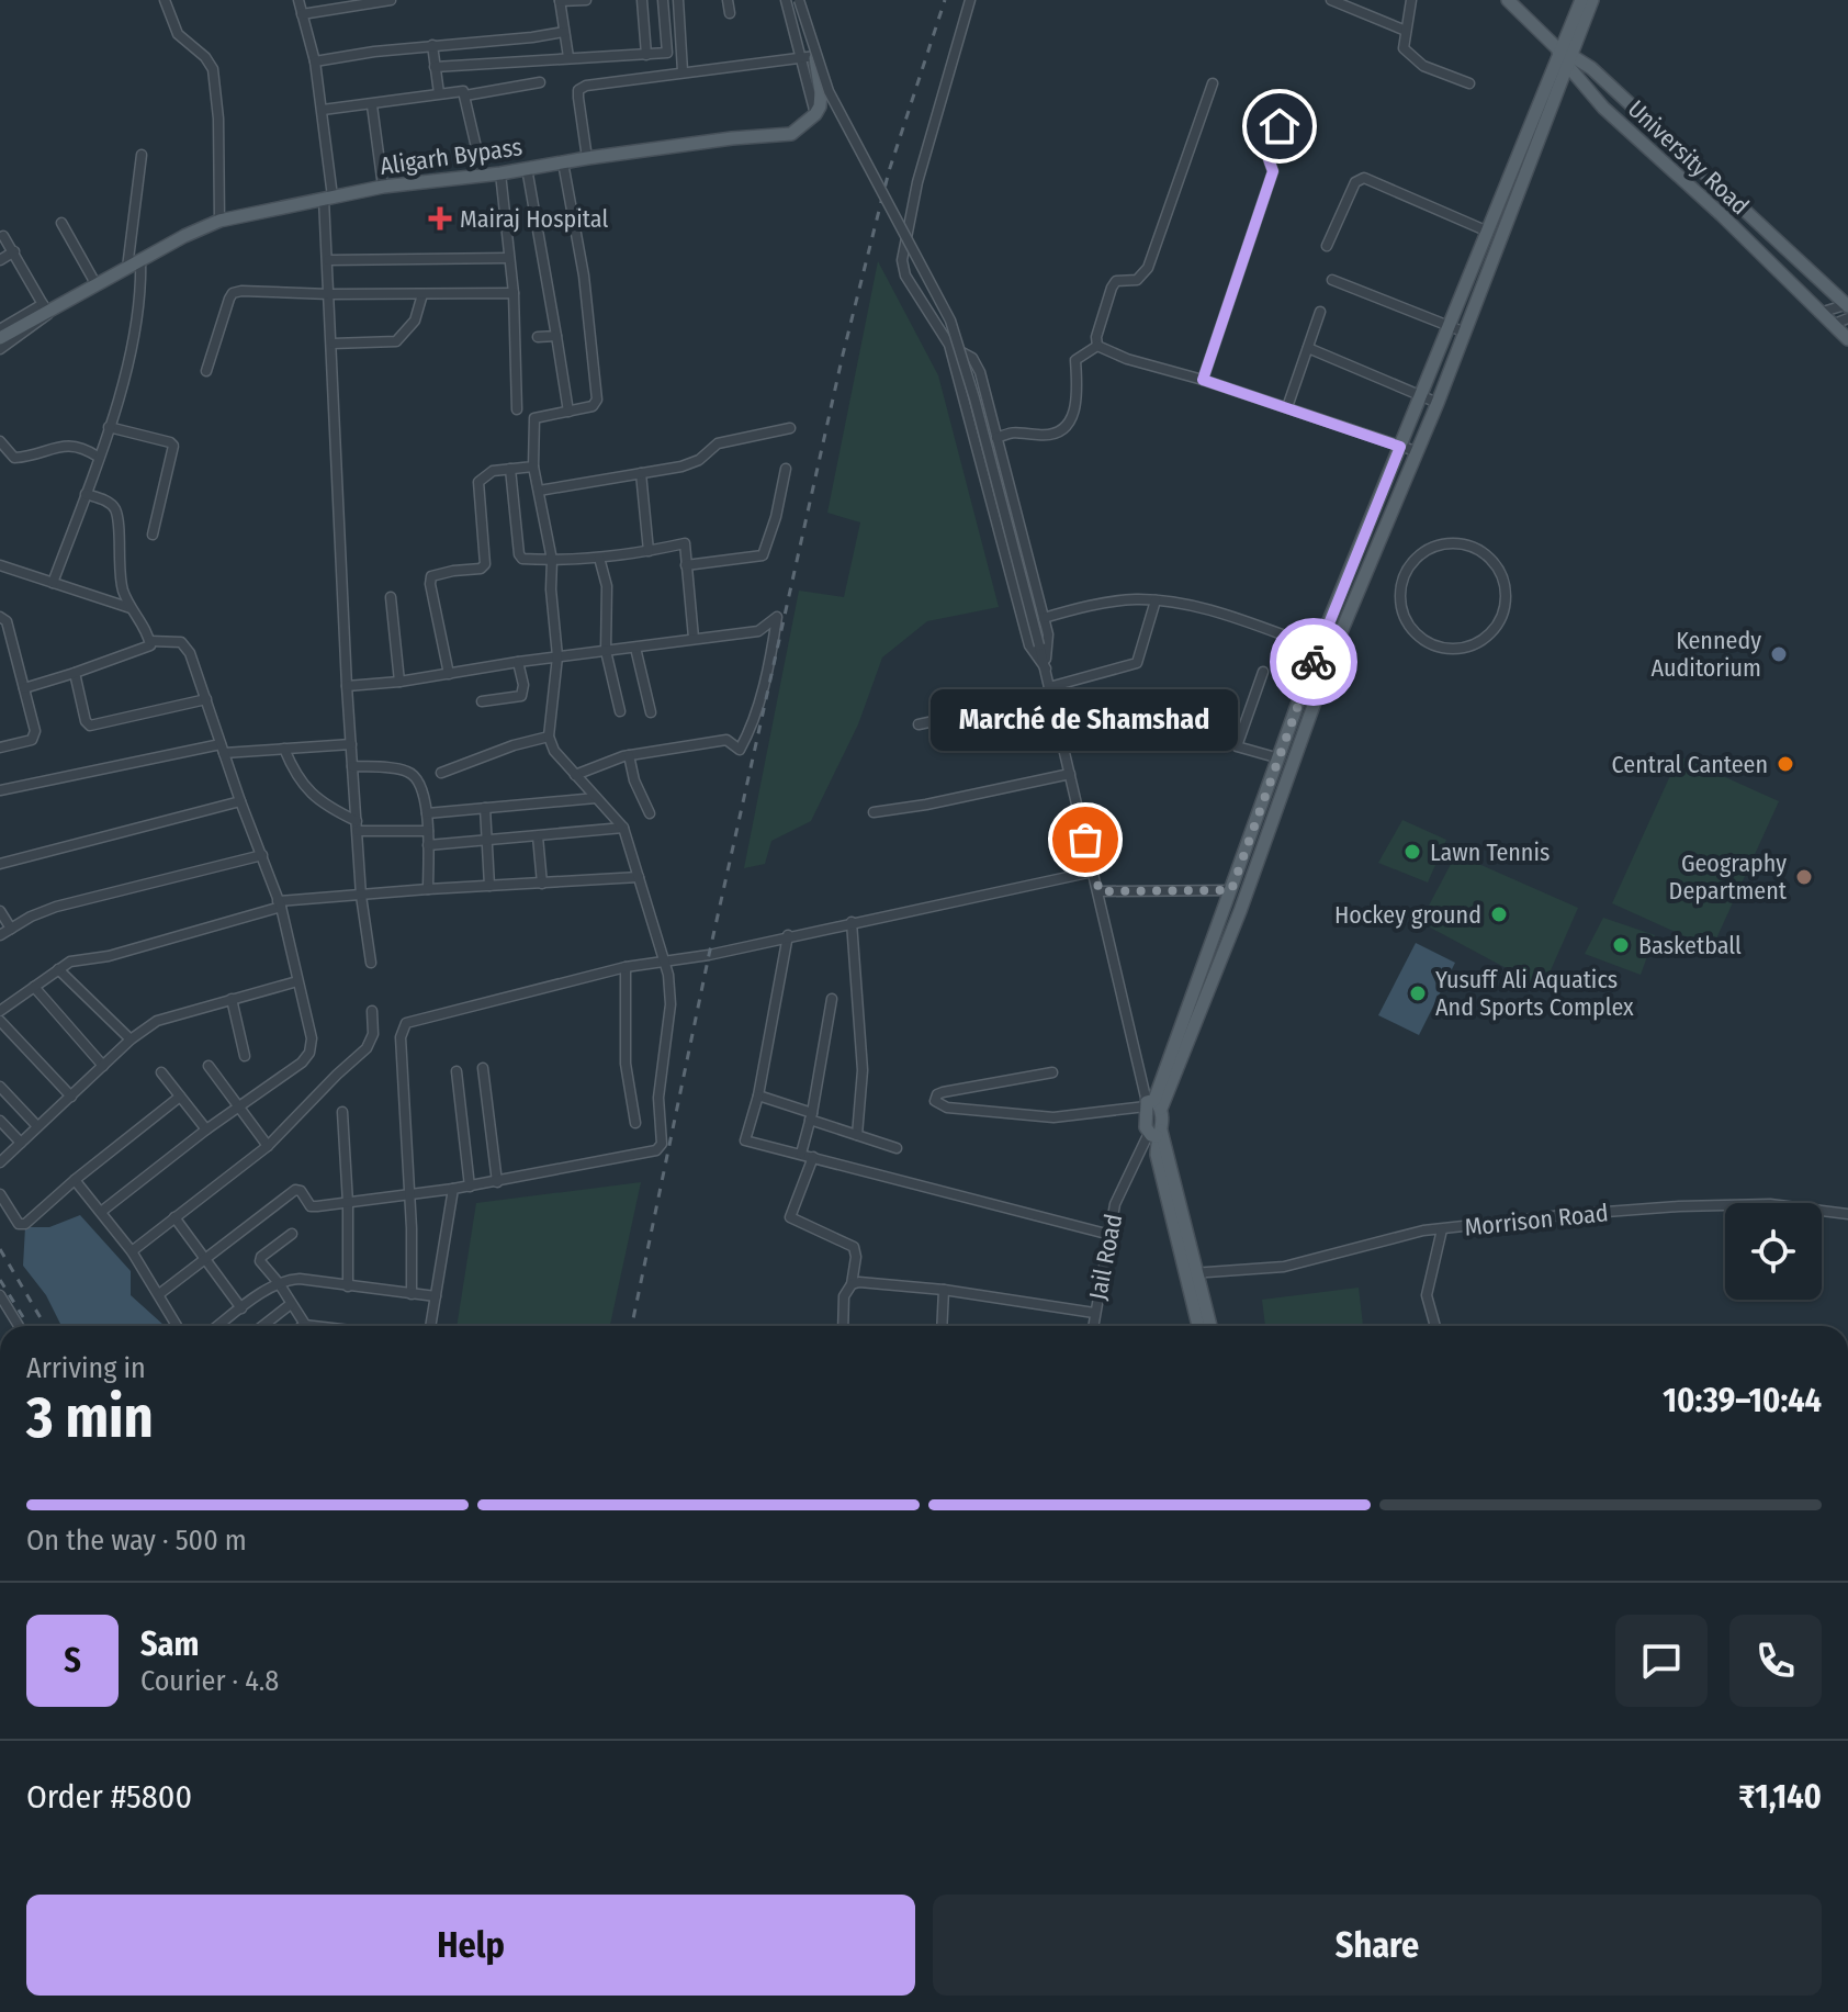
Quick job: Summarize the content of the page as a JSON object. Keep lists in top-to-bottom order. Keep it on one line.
{"streets":{"main road":["Aligarh Bypass","University Road"],"street":["Morrison Road","Jail Road"]},"places":{"health":["Mairaj Hospital"],"other":["Kennedy Auditorium","Central Canteen","Marché de Shamshad","Lawn Tennis","Geography Department","Hockey ground","Basketball","Yusuff Ali Aquatics And Sports Complex"]},"page":{"bubble":"Marché de Shamshad","heading":["3 min","Arriving in","10:39–10:44"],"panel":["Sam","Courier · 4.8","Order #5800","₹1,140"],"bar":"On the way · 500 m","round":"S","buttons":["Help","Share"]}}
